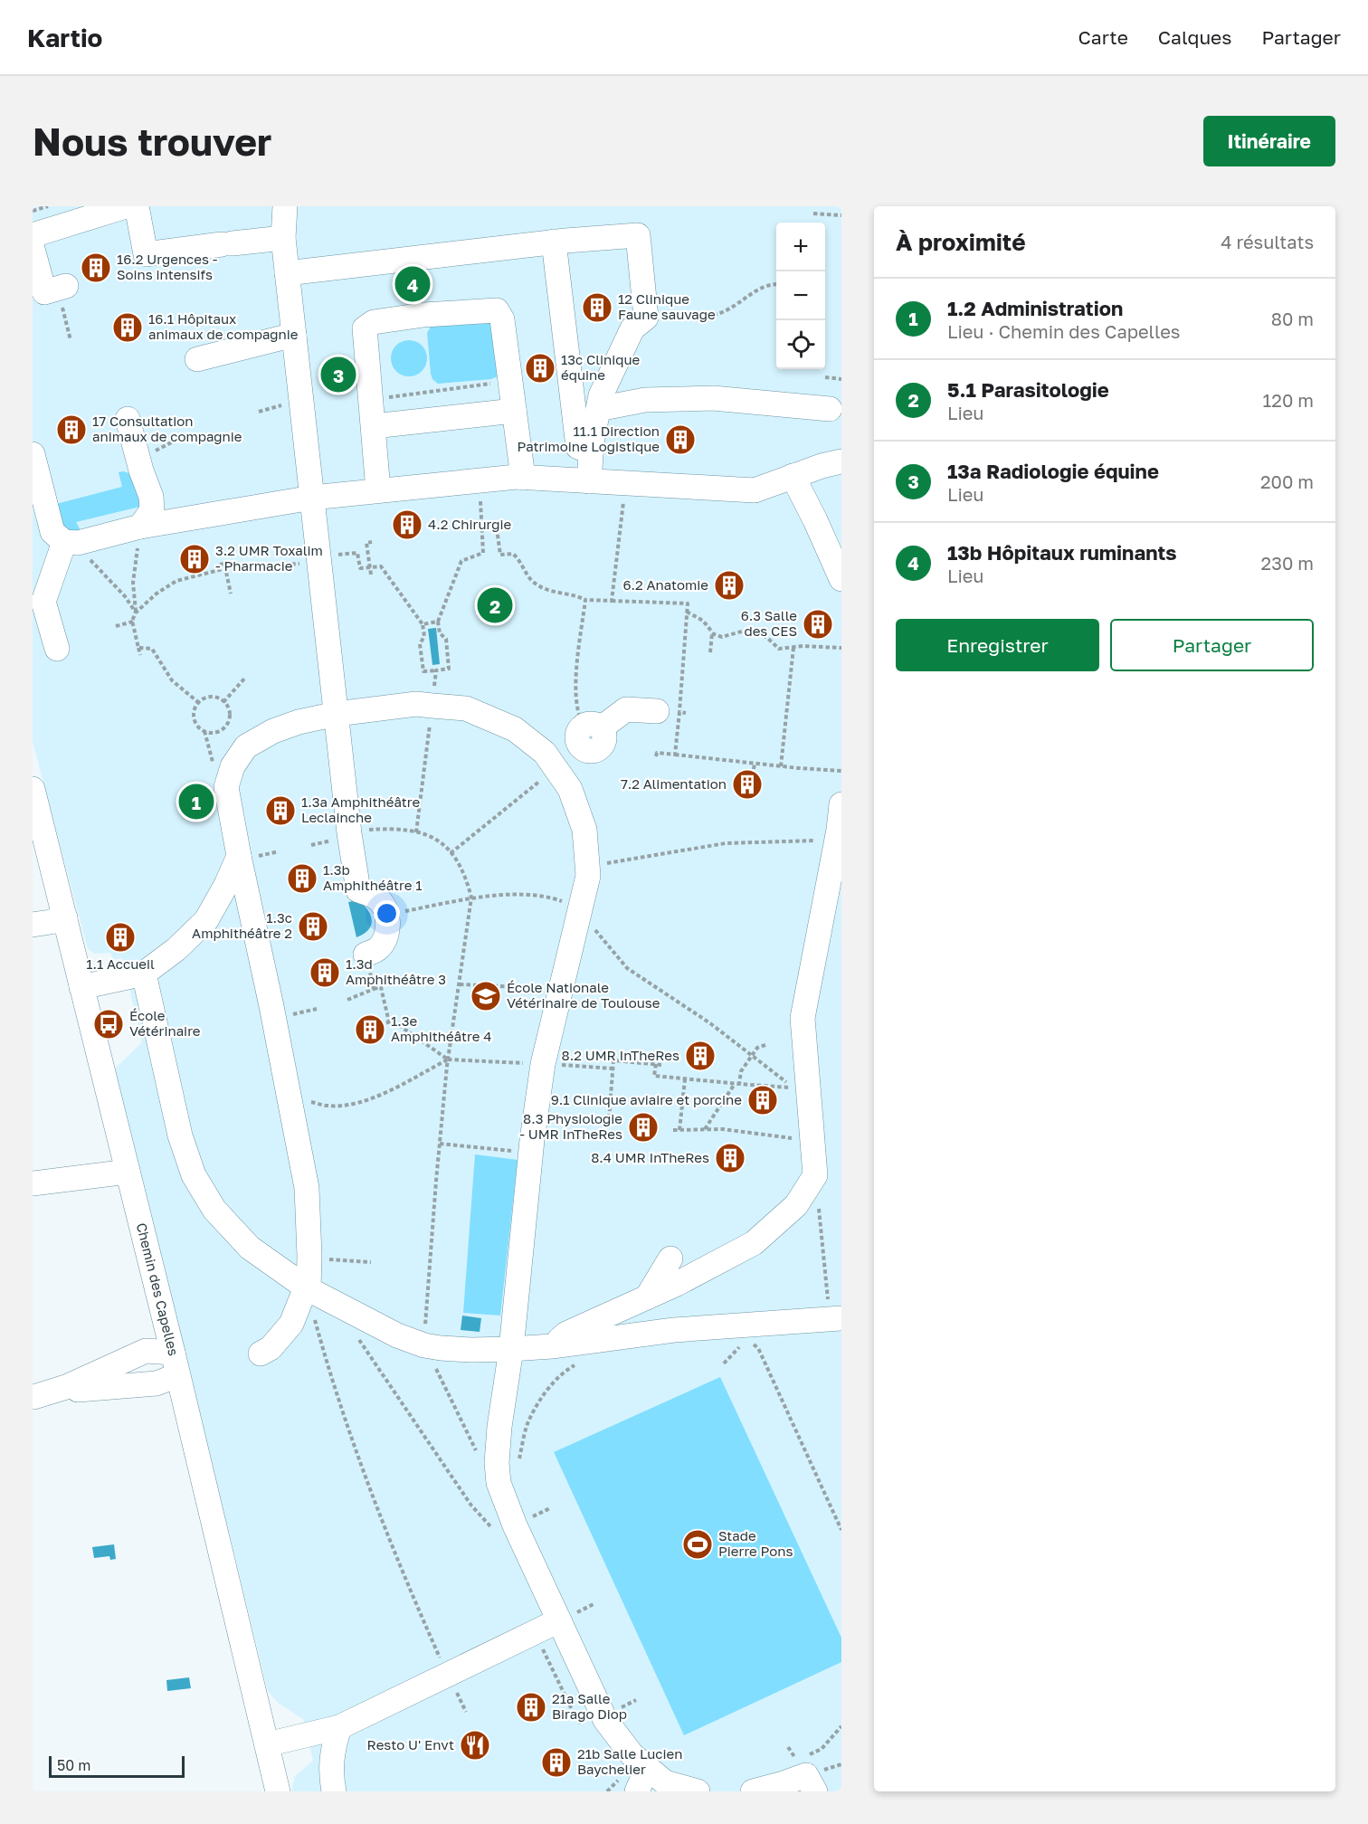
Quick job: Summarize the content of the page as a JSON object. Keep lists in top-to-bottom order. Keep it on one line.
{"streets":{"street":["Chemin des Capelles"]},"places":{"building":["16.2 Urgences - Soins intensifs","12 Clinique Faune sauvage","16.1 Hôpitaux animaux de compagnie","13c Clinique équine","17 Consultation animaux de compagnie","11.1 Direction Patrimoine Logistique","4.2 Chirurgie","3.2 UMR Toxalim - Pharmacie","6.2 Anatomie","6.3 Salle des CES","7.2 Alimentation","1.3a Amphithéâtre Leclainche","1.3b Amphithéâtre 1","1.3c Amphithéâtre 2","1.1 Accueil","1.3d Amphithéâtre 3","1.3e Amphithéâtre 4","8.2 UMR InTheRes","9.1 Clinique aviaire et porcine","8.3 Physiologie - UMR InTheRes","8.4 UMR InTheRes","21a Salle Birago Diop","21b Salle Lucien Baychelier"],"school or university":["École Nationale Vétérinaire de Toulouse"],"bus stop":["École Vétérinaire"],"sports":["Stade Pierre Pons"],"restaurant":["Resto U' Envt"]},"scale_bar":"50 m","page":{"header":"Kartio","nav":["Carte","Calques","Partager"],"buttons":["Itinéraire",["Enregistrer","Partager"]],"title":"Nous trouver","heading":["À proximité","4 résultats"],"map_buttons":["+","−"],"pins":["4","3","2","1"],"list":[{"mark":"1","name":"1.2 Administration","note":"Lieu · Chemin des Capelles","value":"80 m"},{"mark":"2","name":"5.1 Parasitologie","note":"Lieu","value":"120 m"},{"mark":"3","name":"13a Radiologie équine","note":"Lieu","value":"200 m"},{"mark":"4","name":"13b Hôpitaux ruminants","note":"Lieu","value":"230 m"}],"scale":"50 m"}}
